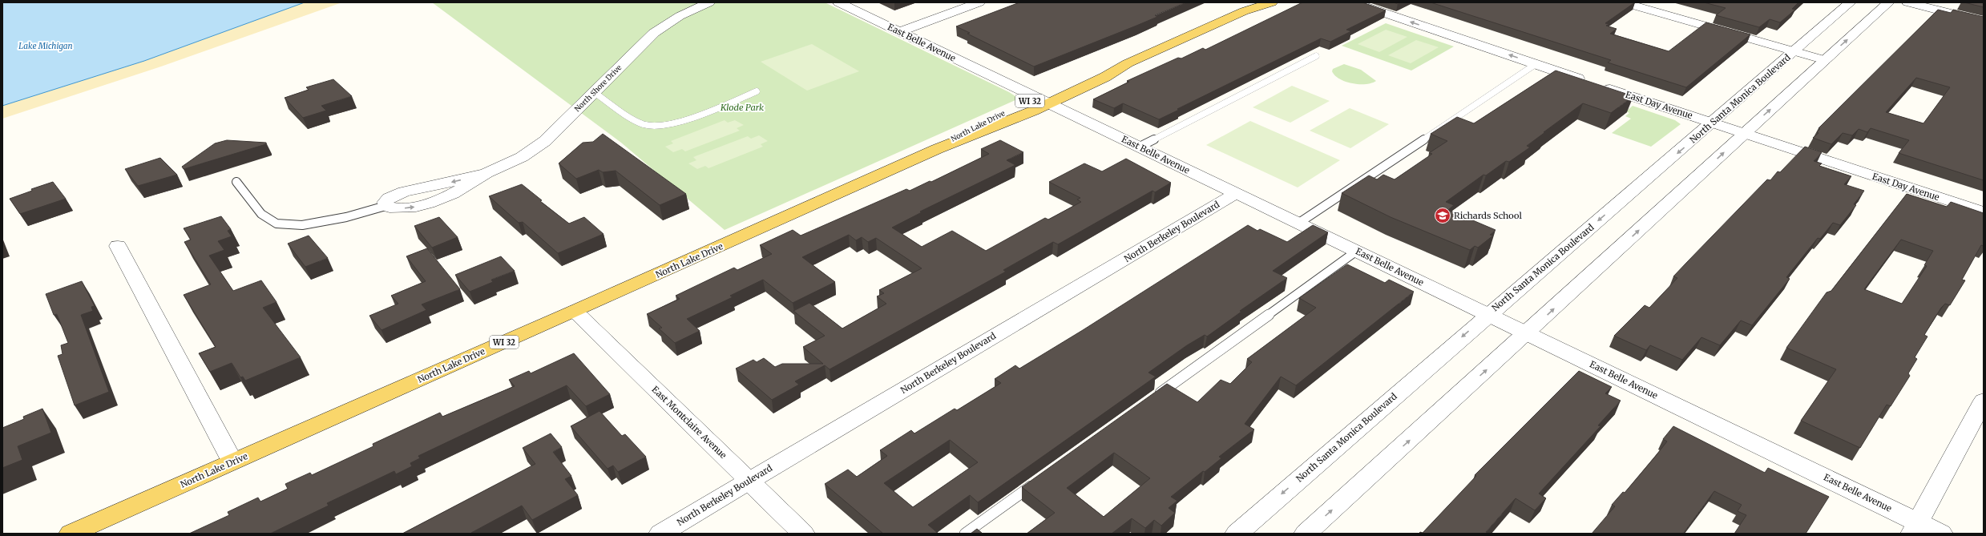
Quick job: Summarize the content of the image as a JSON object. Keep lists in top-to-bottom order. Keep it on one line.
{"streets":{"main road":["WI 32","North Lake Drive"],"street":["East Belle Avenue","North Shore Drive","North Santa Monica Boulevard","East Day Avenue","North Berkeley Boulevard","East Montclaire Avenue"]},"crossings":[["East Belle Avenue","North Santa Monica Boulevard"],["East Belle Avenue","North Lake Drive"],["East Belle Avenue","North Berkeley Boulevard"],["North Santa Monica Boulevard","East Day Avenue"],["North Lake Drive","East Montclaire Avenue"],["North Berkeley Boulevard","East Montclaire Avenue"]],"water":["Lake Michigan"],"parks":["Klode Park"],"places":{"school or university":["Richards School"]}}
